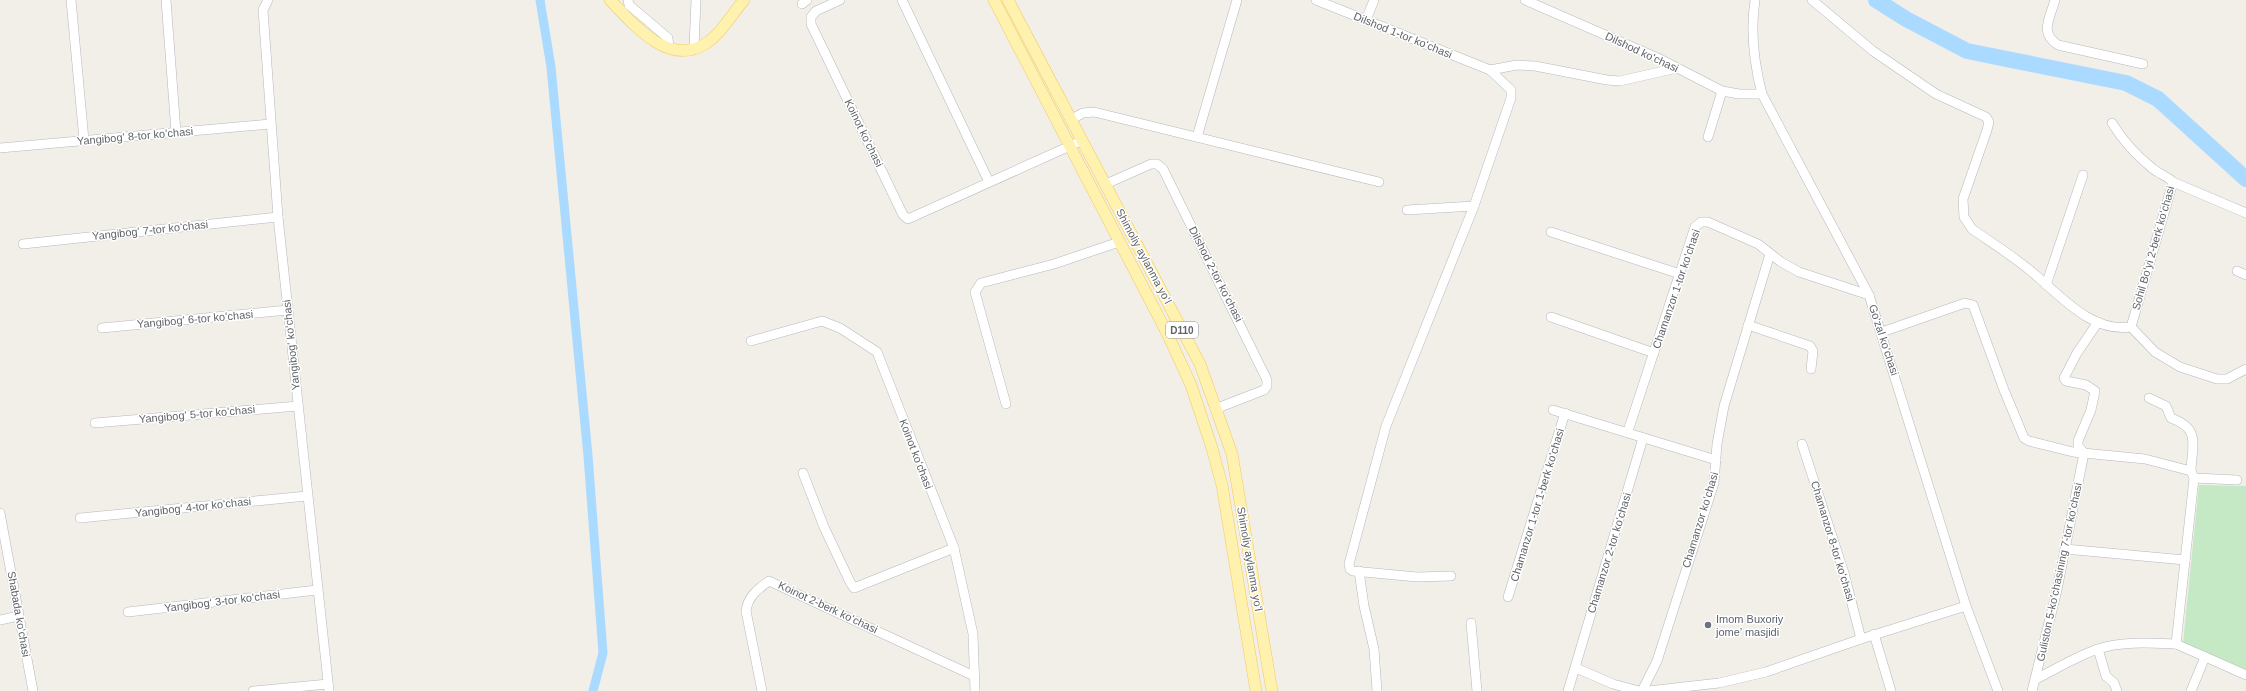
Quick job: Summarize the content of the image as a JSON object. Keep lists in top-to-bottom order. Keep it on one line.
{"streets":{"main road":["Shimoliy aylanma yoʻl","D110"],"street":["Dilshod 1-tor koʻchasi","Dilshod koʻchasi","Koinot koʻchasi","Yangibogʻ 8-tor koʻchasi","Yangibogʻ 7-tor koʻchasi","Sohil Boʻyi 2-berk koʻchasi","Dilshod 2-tor koʻchasi","Chamanzor 1-tor koʻchasi","Yangibogʻ 6-tor koʻchasi","Goʻzal koʻchasi","Yangibogʻ koʻchasi","Yangibogʻ 5-tor koʻchasi","Chamanzor 1-tor 1-berk koʻchasi","Yangibogʻ 4-tor koʻchasi","Chamanzor koʻchasi","Chamanzor 8-tor koʻchasi","Chamanzor 2-tor koʻchasi","Guliston 5-koʻchasining 7-tor koʻchasi","Yangibogʻ 3-tor koʻchasi","Koinot 2-berk koʻchasi","Shabada koʻchasi"]},"crossings":[["Dilshod koʻchasi","Goʻzal koʻchasi"],["Koinot koʻchasi","Shimoliy aylanma yoʻl"],["Koinot koʻchasi","Koinot 2-berk koʻchasi"],["Yangibogʻ 8-tor koʻchasi","Yangibogʻ koʻchasi"],["Yangibogʻ 7-tor koʻchasi","Yangibogʻ koʻchasi"],["Shimoliy aylanma yoʻl","Dilshod 2-tor koʻchasi"],["Chamanzor 1-tor koʻchasi","Chamanzor 1-tor 1-berk koʻchasi"],["Chamanzor 1-tor koʻchasi","Chamanzor koʻchasi"],["Yangibogʻ 6-tor koʻchasi","Yangibogʻ koʻchasi"],["Yangibogʻ koʻchasi","Yangibogʻ 5-tor koʻchasi"],["Yangibogʻ koʻchasi","Yangibogʻ 4-tor koʻchasi"],["Yangibogʻ koʻchasi","Yangibogʻ 3-tor koʻchasi"],["Chamanzor 1-tor 1-berk koʻchasi","Chamanzor koʻchasi"],["Chamanzor 1-tor 1-berk koʻchasi","Chamanzor 2-tor koʻchasi"],["Chamanzor koʻchasi","Chamanzor 2-tor koʻchasi"]],"places":["Imom Buxoriy jome’ masjidi"]}
